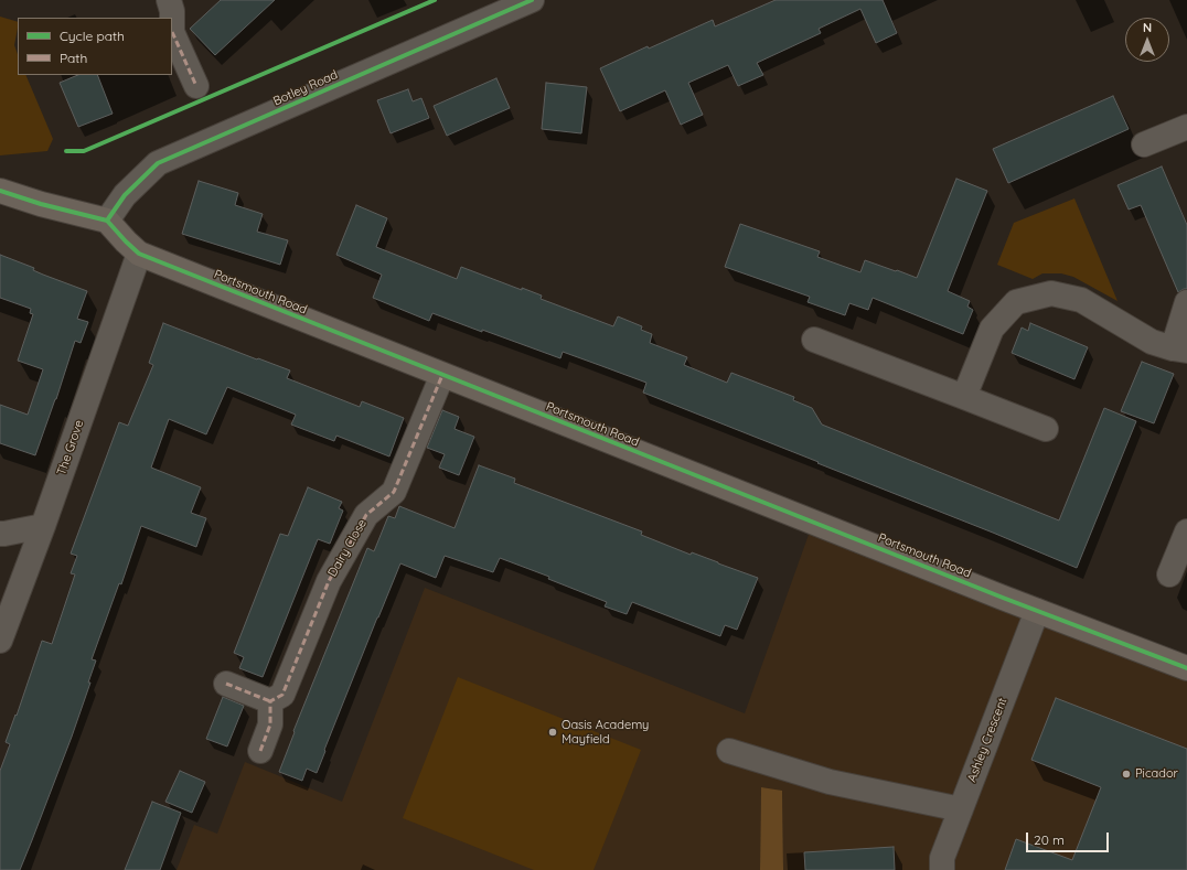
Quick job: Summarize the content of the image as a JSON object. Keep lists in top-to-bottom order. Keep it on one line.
{"streets":{"main road":["Portsmouth Road"],"street":["Botley Road","The Grove","Dairy Close","Ashley Crescent"]},"crossings":[["Botley Road","Portsmouth Road"],["Portsmouth Road","The Grove"],["Portsmouth Road","Dairy Close"],["Portsmouth Road","Ashley Crescent"]],"places":["Oasis Academy Mayfield","Picador"],"legend":["Cycle path","Path"],"scale_bar":"20 m","north":"top"}
